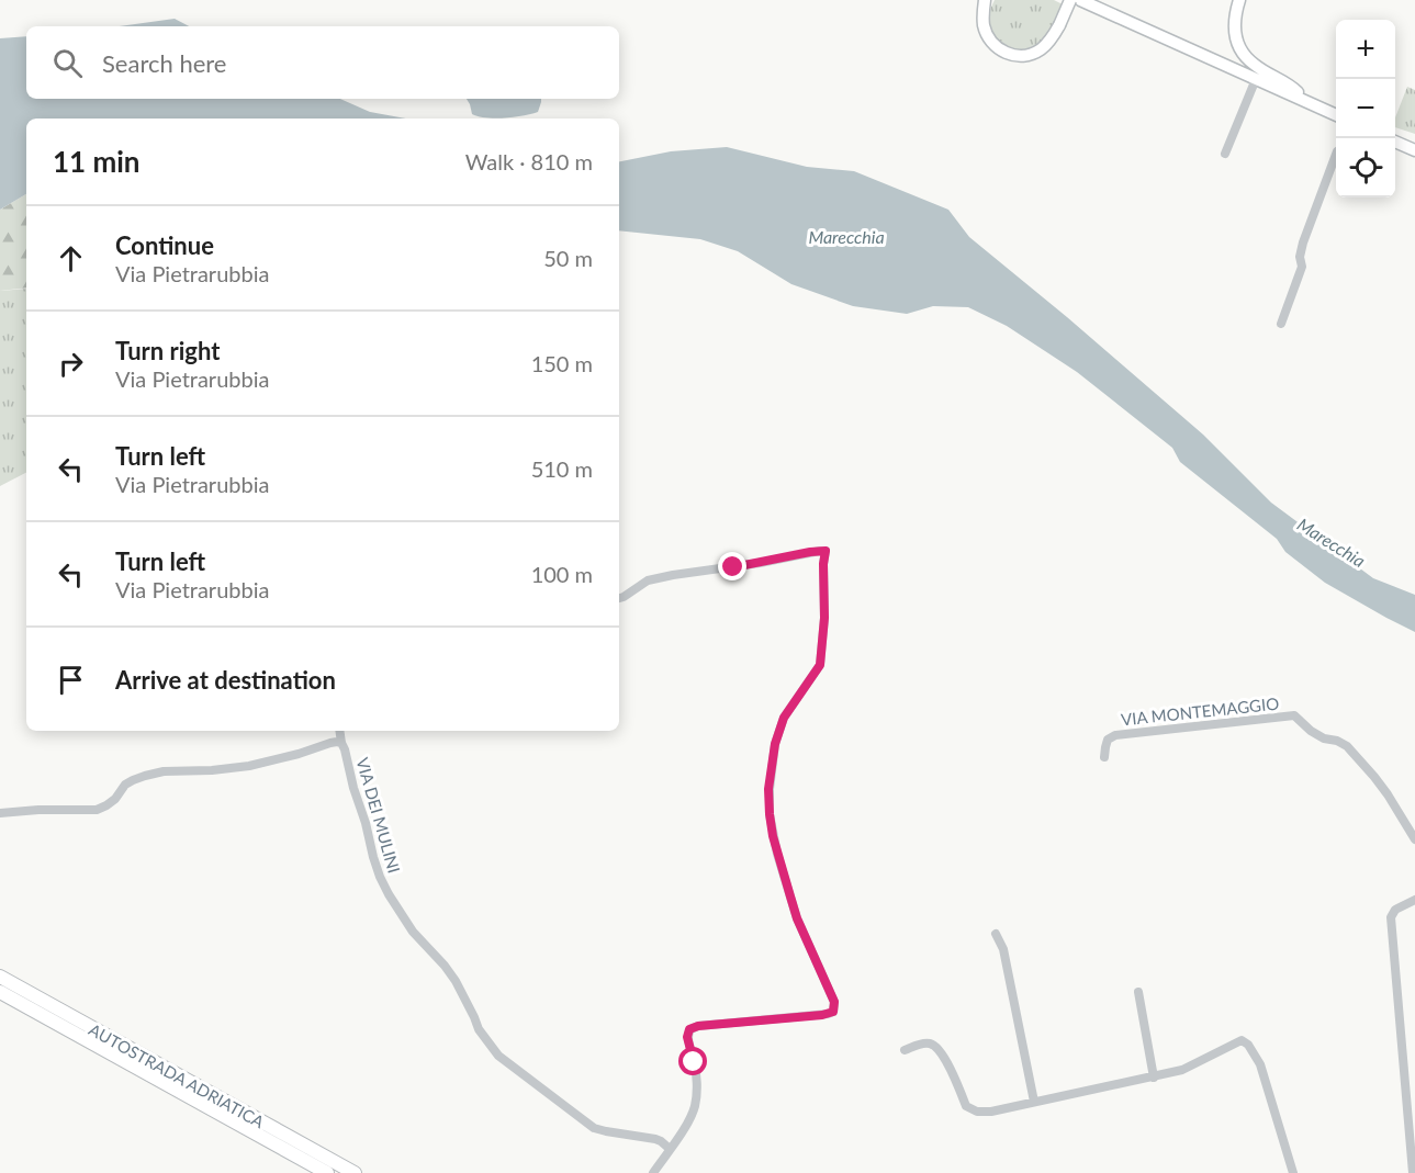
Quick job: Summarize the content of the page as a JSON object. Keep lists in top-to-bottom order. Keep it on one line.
{"streets":{"highway":["AUTOSTRADA ADRIATICA"],"street":["VIA MONTEMAGGIO","VIA DEI MULINI"]},"water":["Marecchia"],"page":{"map_buttons":["+","−"],"search":"Search here","heading":["11 min","Walk · 810 m"],"list":[["Continue","Via Pietrarubbia","50 m"],["Turn right","Via Pietrarubbia","150 m"],["Turn left","Via Pietrarubbia","510 m"],["Turn left","Via Pietrarubbia","100 m"],"Arrive at destination"]}}
